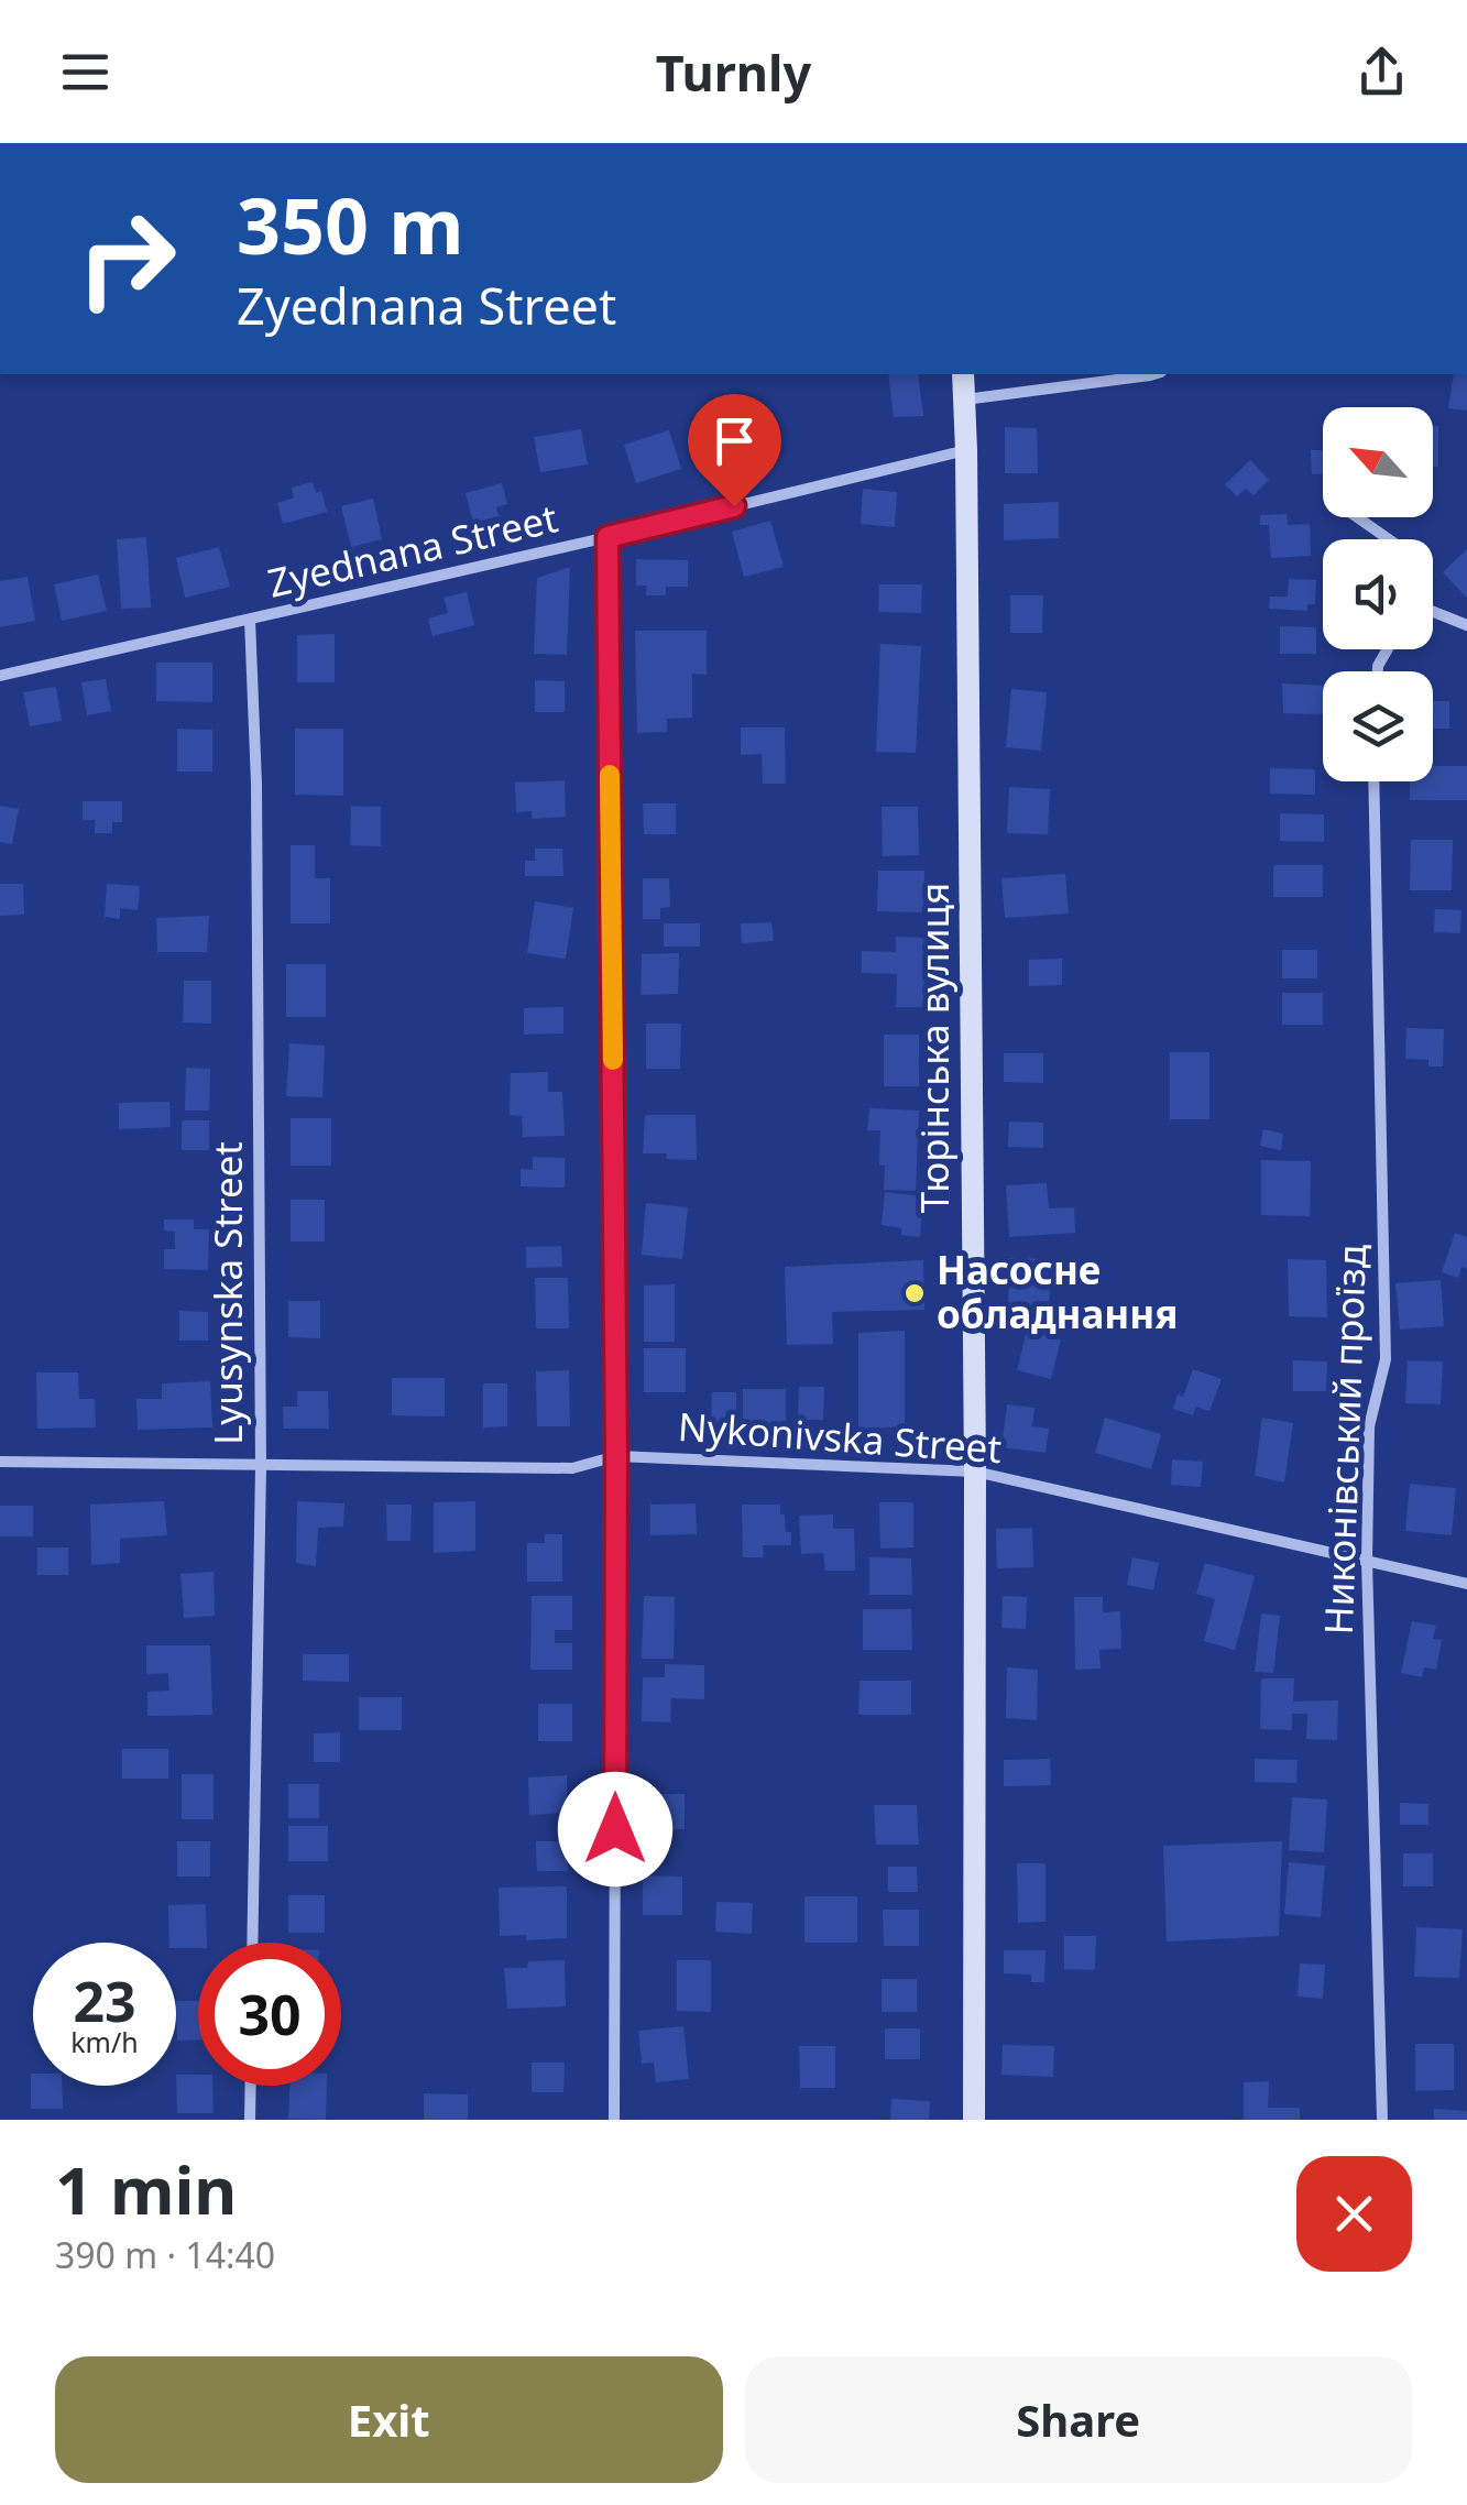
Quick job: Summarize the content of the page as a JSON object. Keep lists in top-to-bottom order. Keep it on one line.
{"streets":{"main road":["Тюрінська вулиця"],"street":["Zyednana Street","Lyusynska Street","Nykonivska Street","Никонівський проїзд"]},"crossings":[["Zyednana Street","Тюрінська вулиця"],["Zyednana Street","Lyusynska Street"],["Тюрінська вулиця","Nykonivska Street"],["Lyusynska Street","Nykonivska Street"],["Nykonivska Street","Никонівський проїзд"]],"places":["Насосне обладнання"],"north":"top left","page":{"header":"Turnly","turn":["350 m","Zyednana Street"],"speed":"23 km/h","limit":"30","heading":["1 min","390 m · 14:40"],"buttons":["Exit","Share"]}}
